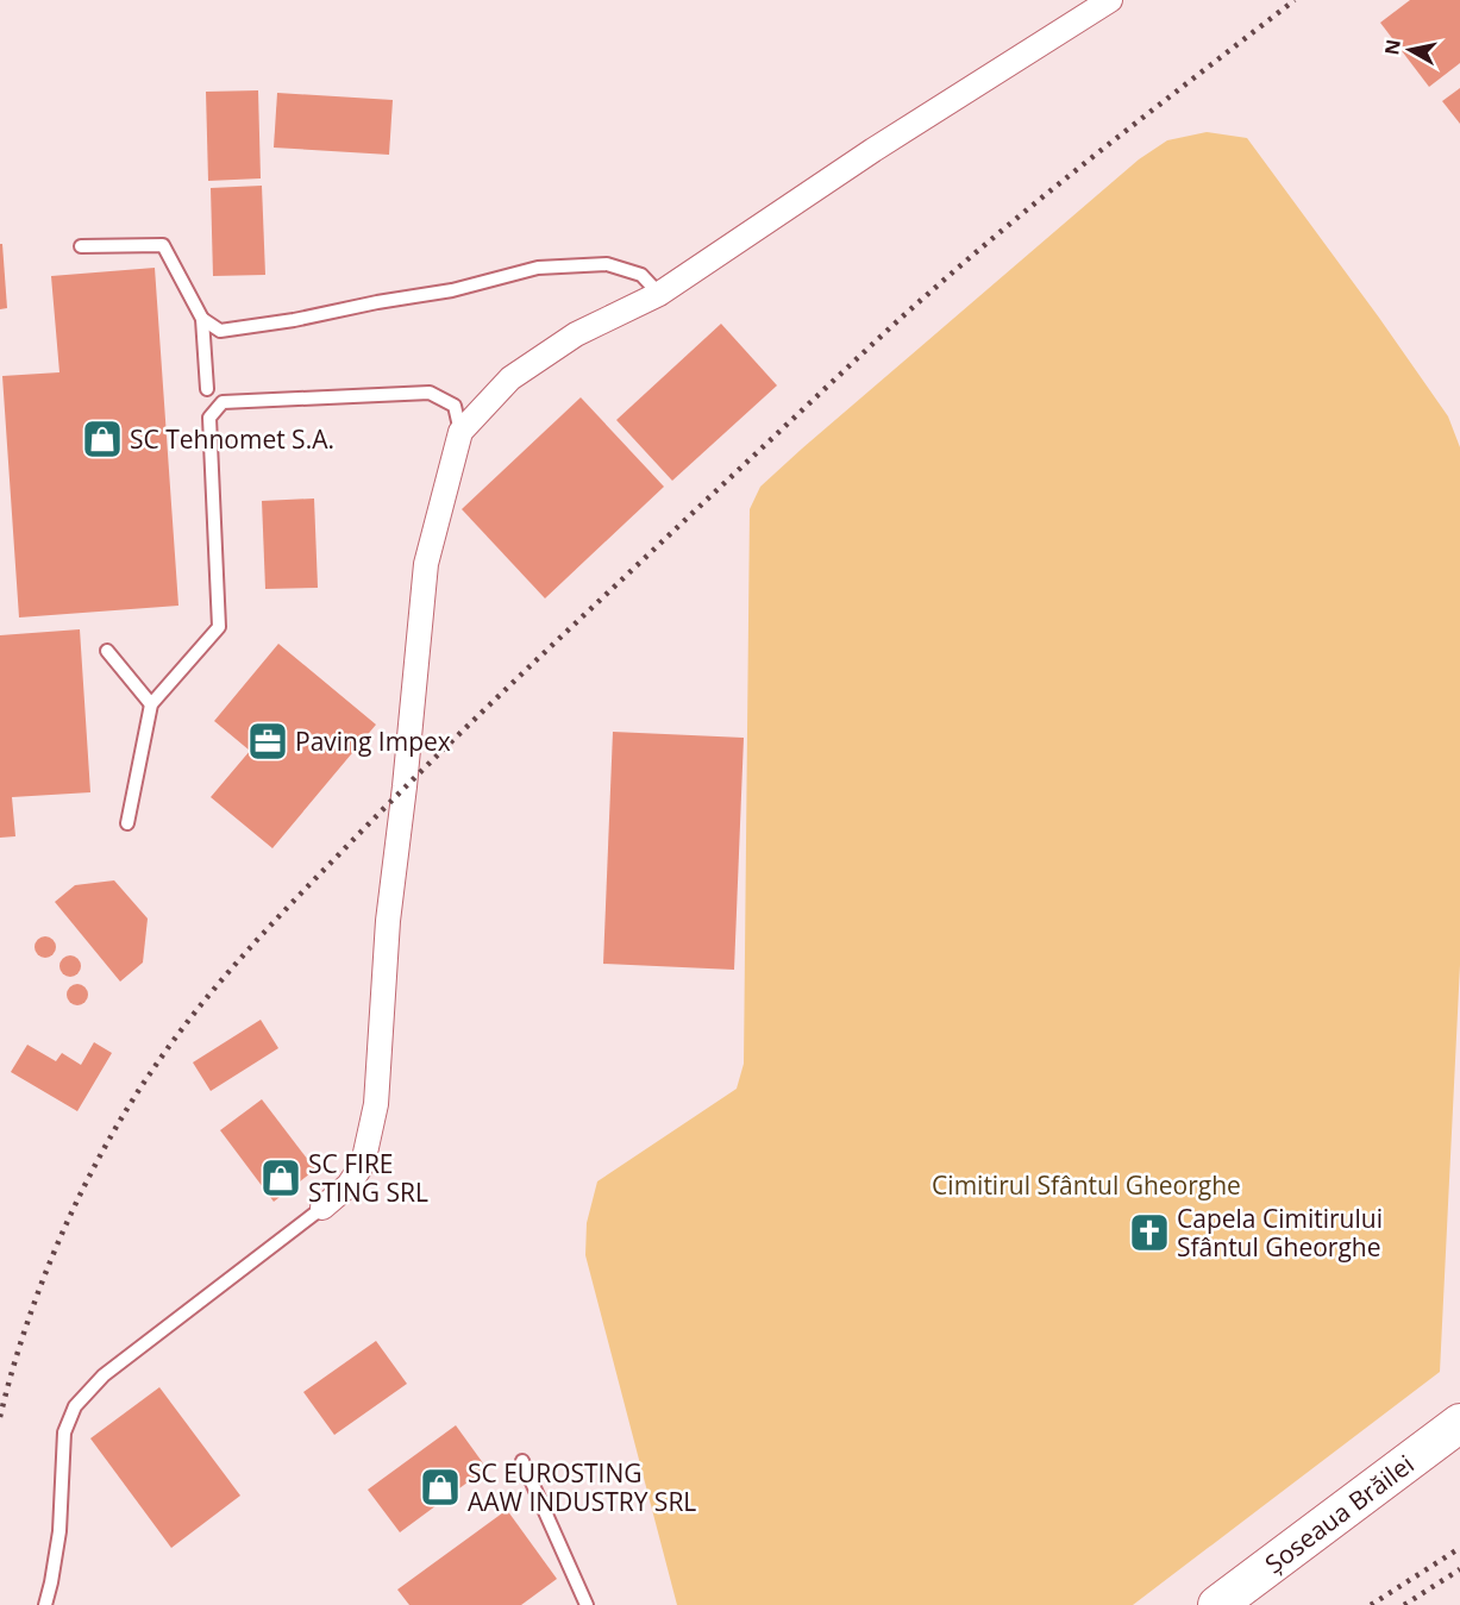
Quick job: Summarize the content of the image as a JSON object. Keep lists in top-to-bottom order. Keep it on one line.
{"streets":{"main road":["Șoseaua Brăilei"]},"parks":["Cimitirul Sfântul Gheorghe"],"places":{"shop":["SC Tehnomet S.A.","SC FIRE STING SRL","SC EUROSTING AAW INDUSTRY SRL"],"office":["Paving Impex"],"church":["Capela Cimitirului Sfântul Gheorghe"]},"north":"left"}
